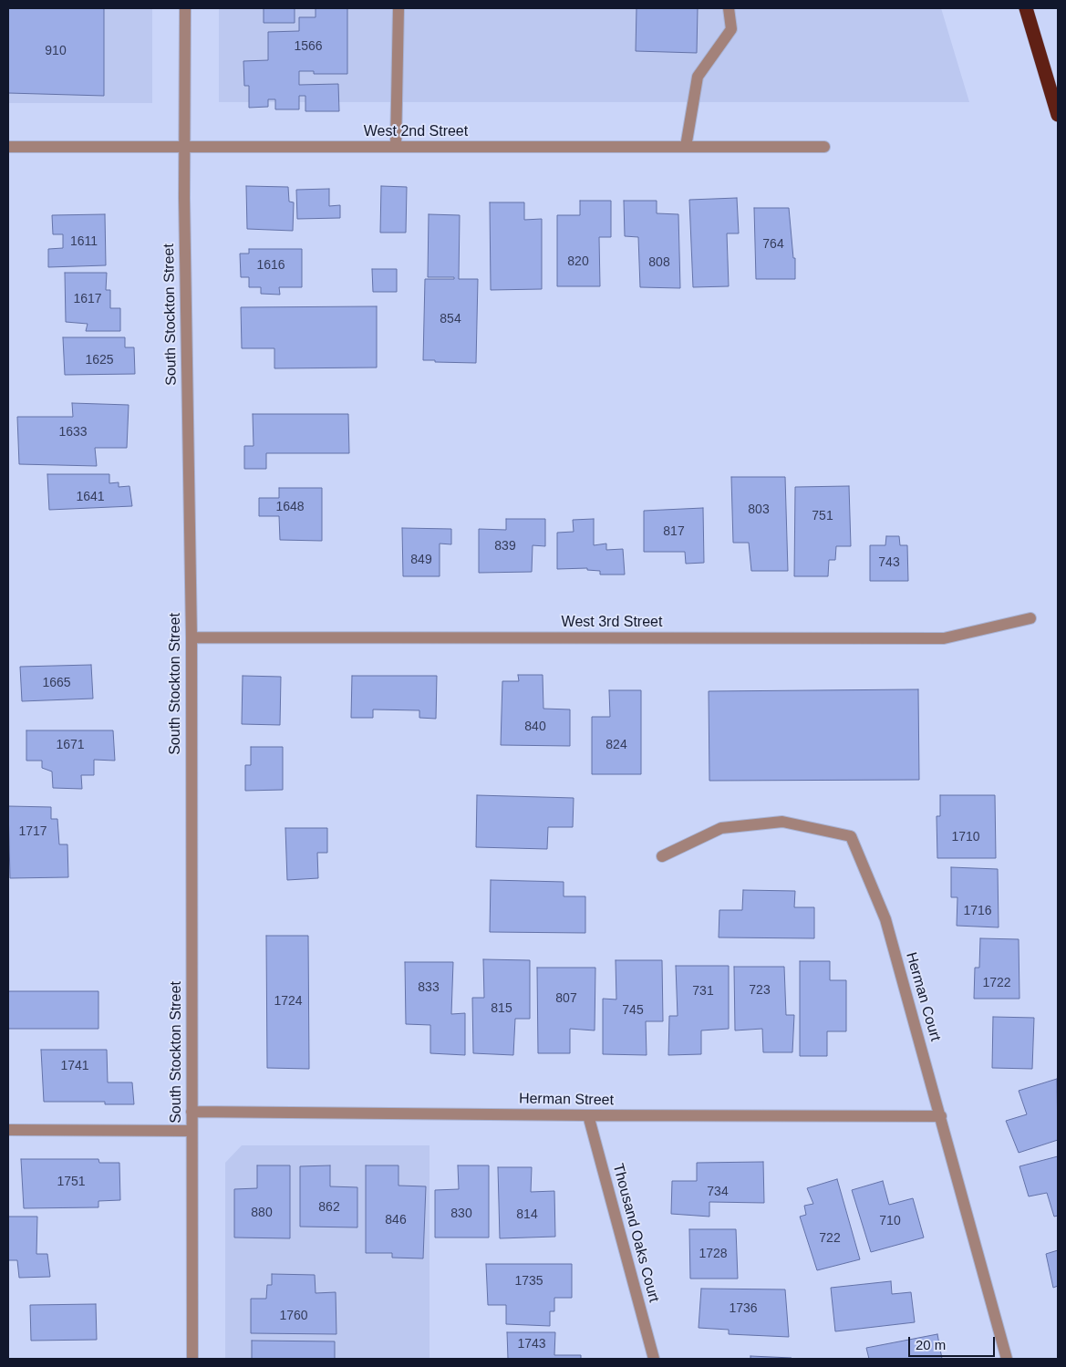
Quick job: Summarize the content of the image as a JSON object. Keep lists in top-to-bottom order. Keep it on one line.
{"streets":{"street":["West 2nd Street","South Stockton Street","West 3rd Street","Herman Court","Herman Street","Thousand Oaks Court"]},"crossings":[["West 2nd Street","South Stockton Street"],["South Stockton Street","West 3rd Street"],["South Stockton Street","Herman Street"],["Herman Court","Herman Street"],["Herman Street","Thousand Oaks Court"]],"house_numbers":["1566","910","1611","764","820","808","1616","1617","854","1625","1633","1641","1648","803","751","817","839","849","743","1665","840","1671","824","1717","1710","1716","1722","833","723","731","807","1724","815","745","1741","1751","734","862","880","830","814","846","710","722","1728","1735","1736","1760","1743"],"scale_bar":"20 m"}
